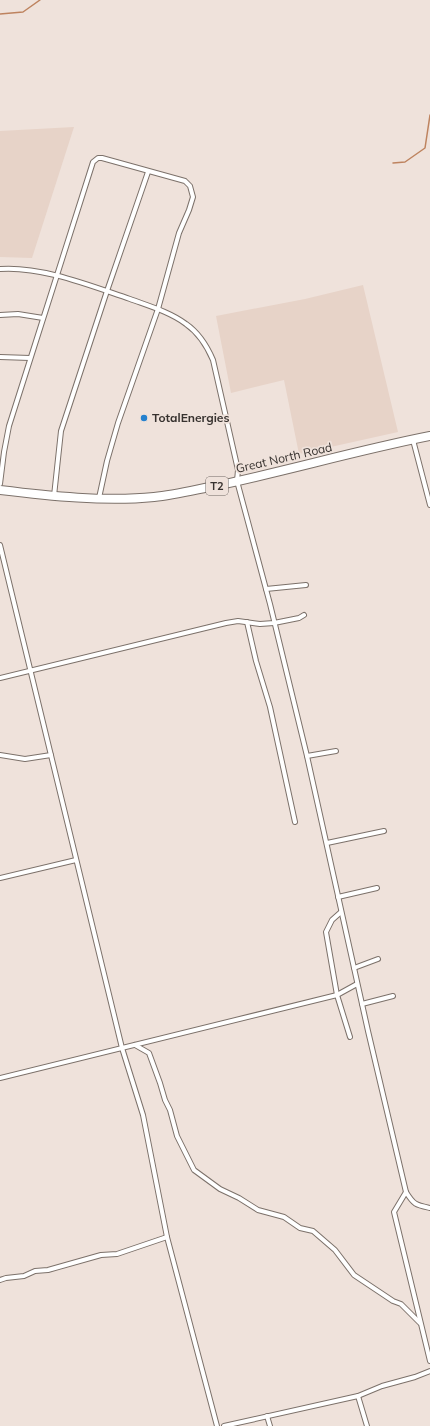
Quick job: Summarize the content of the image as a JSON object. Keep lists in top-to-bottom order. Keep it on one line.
{"streets":{"highway":["Great North Road","T2"]},"places":["TotalEnergies"]}
